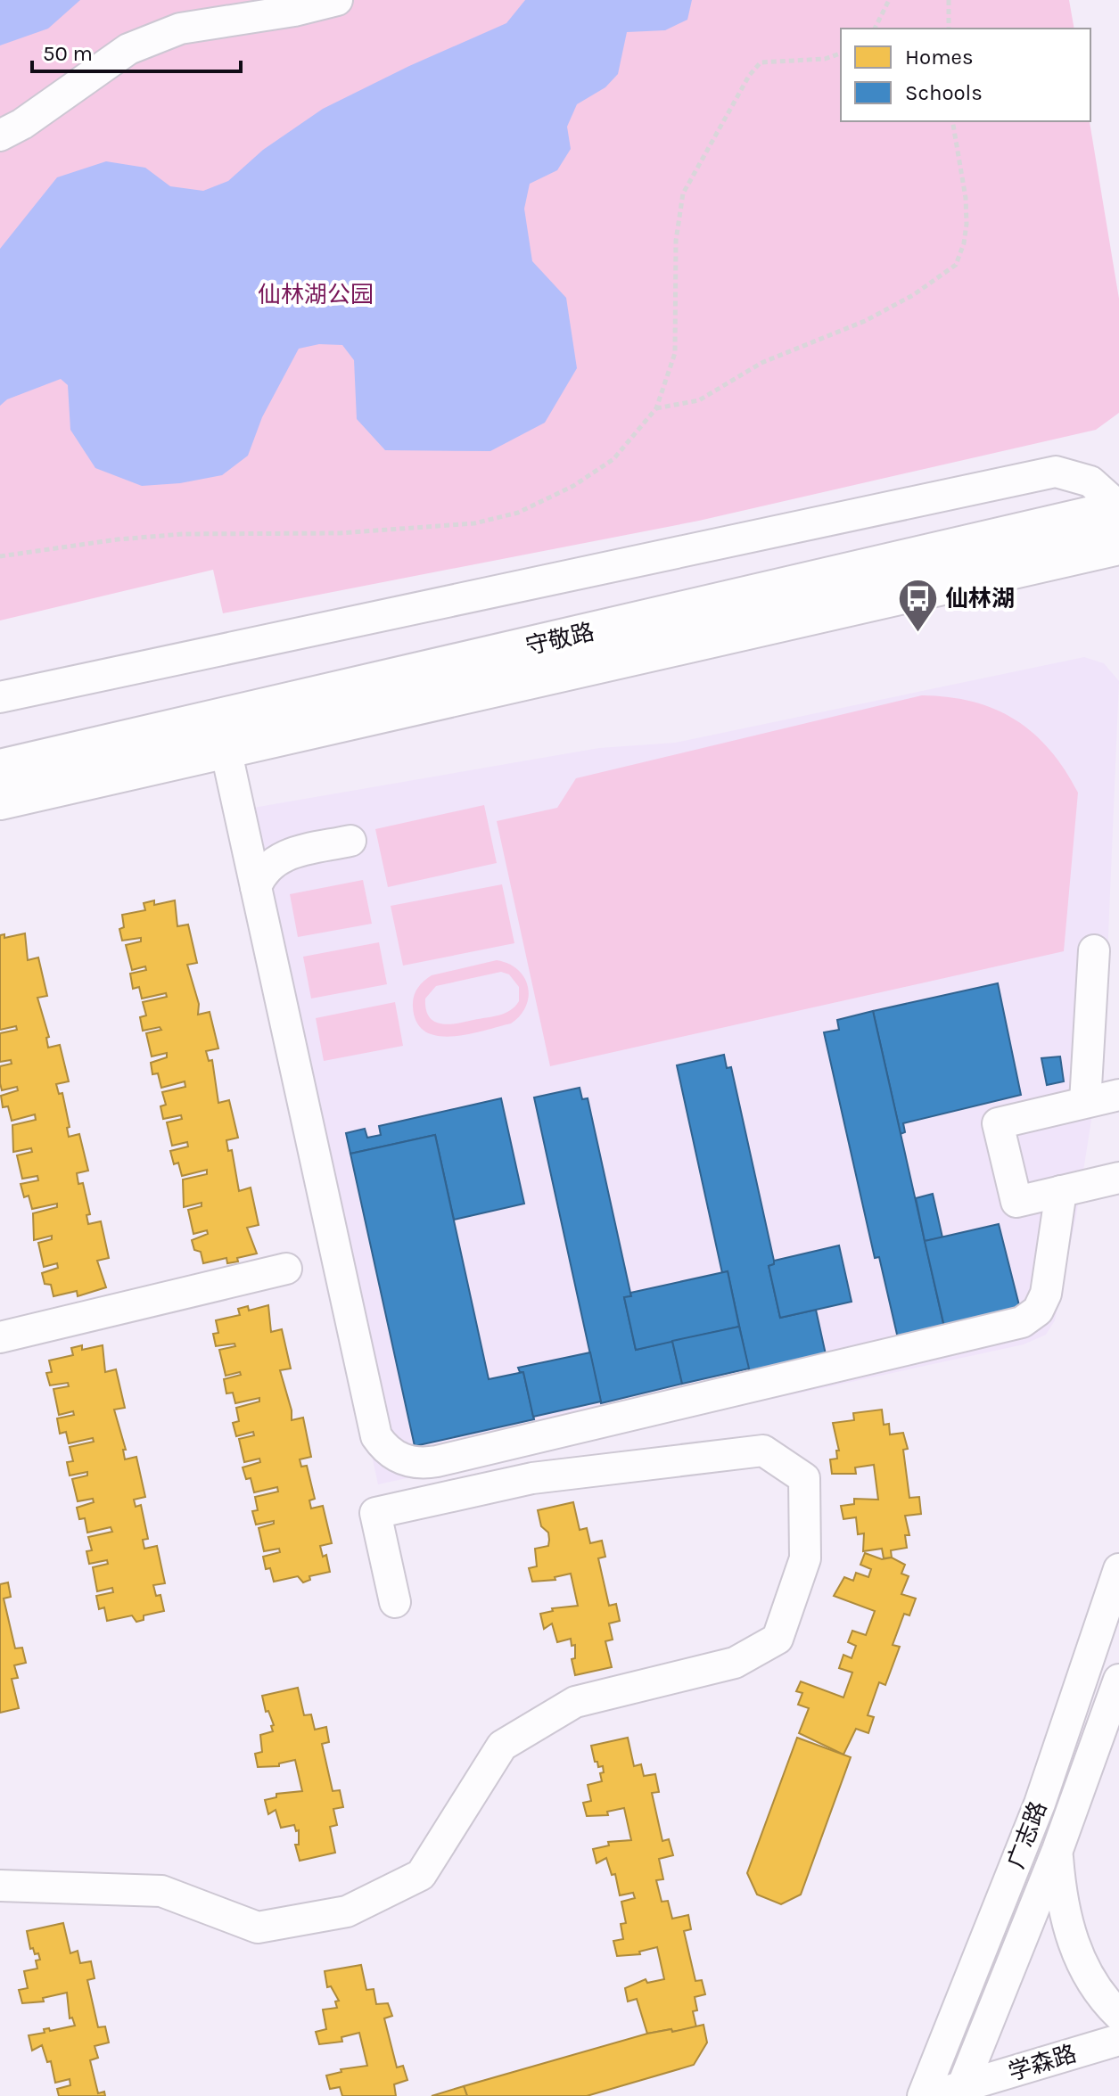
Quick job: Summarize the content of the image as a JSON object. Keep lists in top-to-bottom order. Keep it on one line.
{"streets":{"main road":["守敬路"],"street":["广志路","学森路"]},"crossings":[["广志路","学森路"]],"parks":["仙林湖公园"],"places":{"bus stop":["仙林湖"]},"legend":["Homes","Schools"],"scale_bar":"50 m"}
